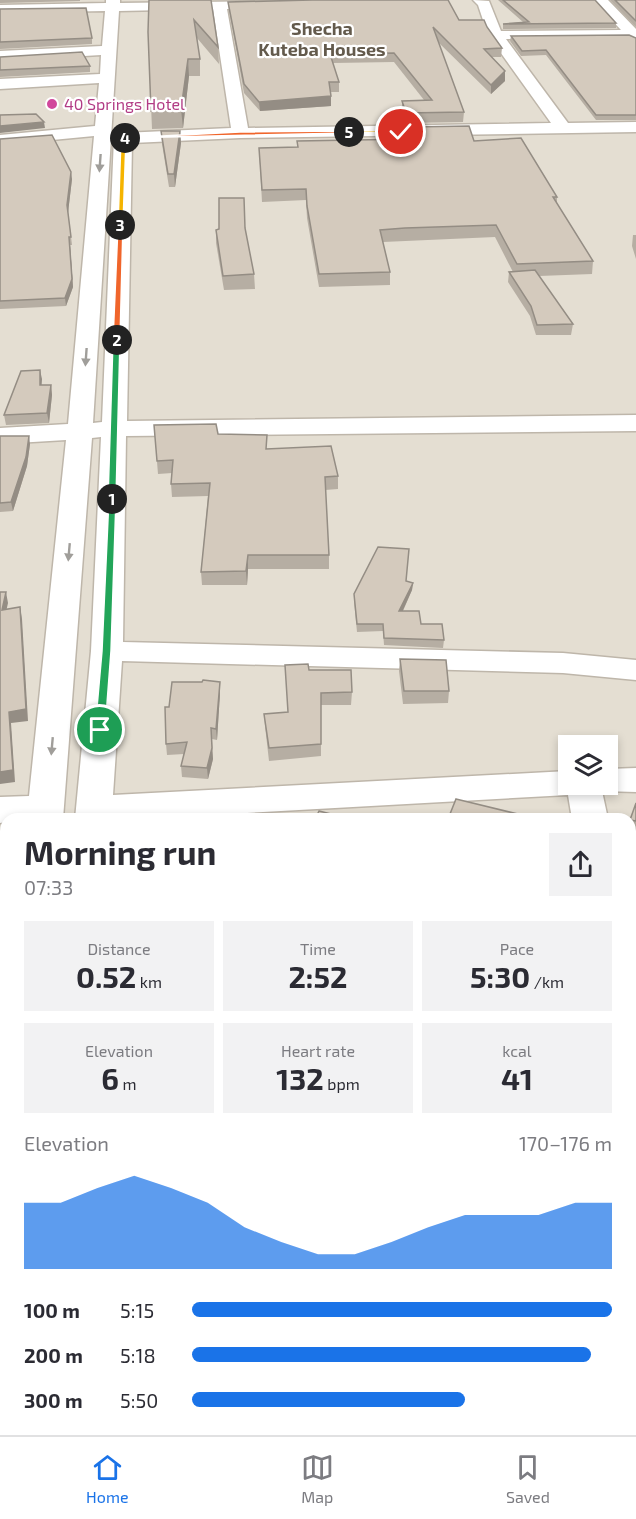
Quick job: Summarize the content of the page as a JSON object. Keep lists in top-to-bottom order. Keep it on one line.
{"districts":["Shecha Kuteba Houses"],"places":["40 Springs Hotel"],"page":{"pins":["5","4","3","2","1"],"heading":["Morning run","07:33"],"stats":[["Distance","0.52 km"],["Time","2:52"],["Pace","5:30 /km"],["Elevation","6 m"],["Heart rate","132 bpm"],["kcal","41"]],"chart":["Elevation","170–176 m"],"list":[{"name":"100 m","note":"5:15"},{"name":"200 m","note":"5:18"},{"name":"300 m","note":"5:50"}],"tabs":["Home","Map","Saved"]}}
